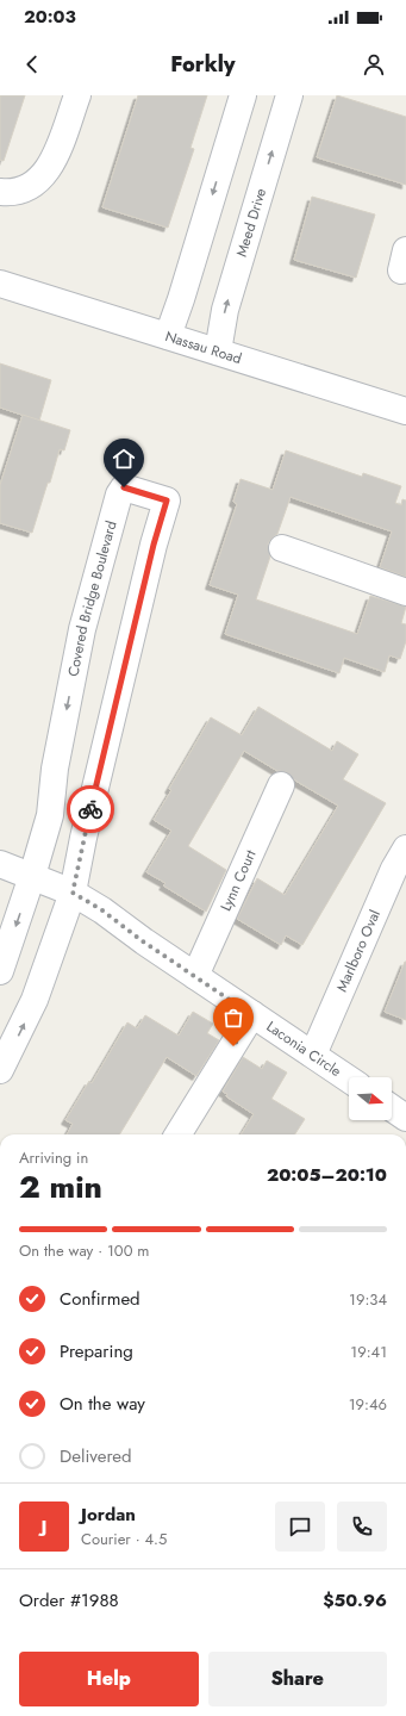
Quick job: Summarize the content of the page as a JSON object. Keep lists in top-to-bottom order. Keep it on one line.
{"streets":{"street":["Meed Drive","Nassau Road","Covered Bridge Boulevard","Lynn Court","Marlboro Oval","Laconia Circle"]},"crossings":[["Meed Drive","Nassau Road"],["Covered Bridge Boulevard","Laconia Circle"],["Lynn Court","Laconia Circle"],["Marlboro Oval","Laconia Circle"]],"north":"right","page":{"status":"20:03","header":"Forkly","heading":["2 min","Arriving in","20:05–20:10"],"panel":["Jordan","Courier · 4.5","Order #1988","$50.96"],"bar":"On the way · 100 m","list":[["Confirmed","19:34"],["Preparing","19:41"],["On the way","19:46"],"Delivered"],"round":"J","buttons":["Help","Share"]}}
